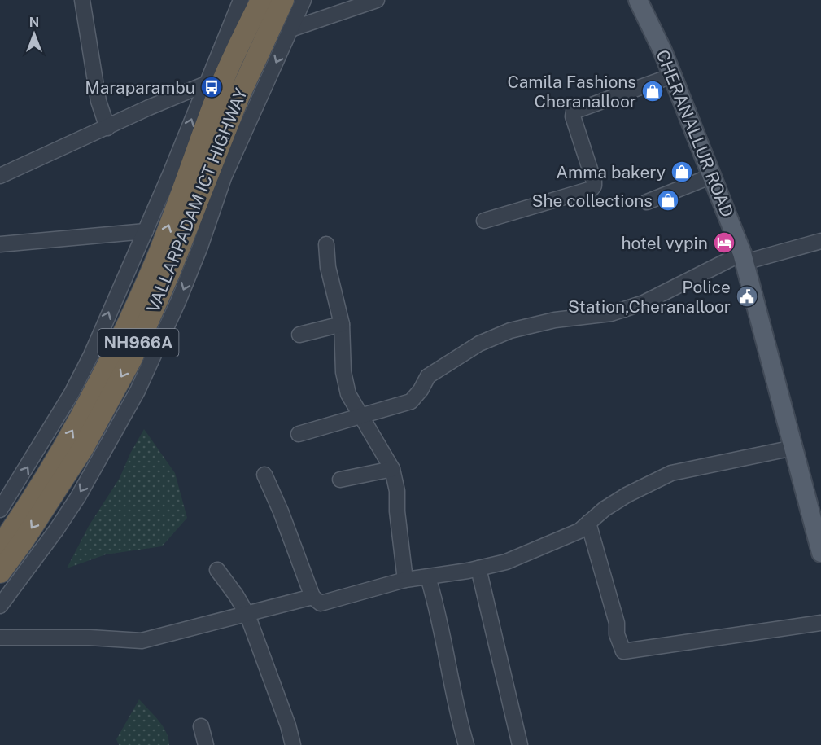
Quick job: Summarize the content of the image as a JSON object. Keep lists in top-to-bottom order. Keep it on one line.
{"streets":{"highway":["VALLARPADAM ICT HIGHWAY","NH966A"],"main road":["CHERANALLUR ROAD"]},"places":{"bus stop":["Maraparambu"],"shop":["Camila Fashions Cheranalloor","Amma bakery","She collections"],"hotel":["hotel vypin"],"public building":["Police Station,Cheranalloor"]},"north":"top"}
